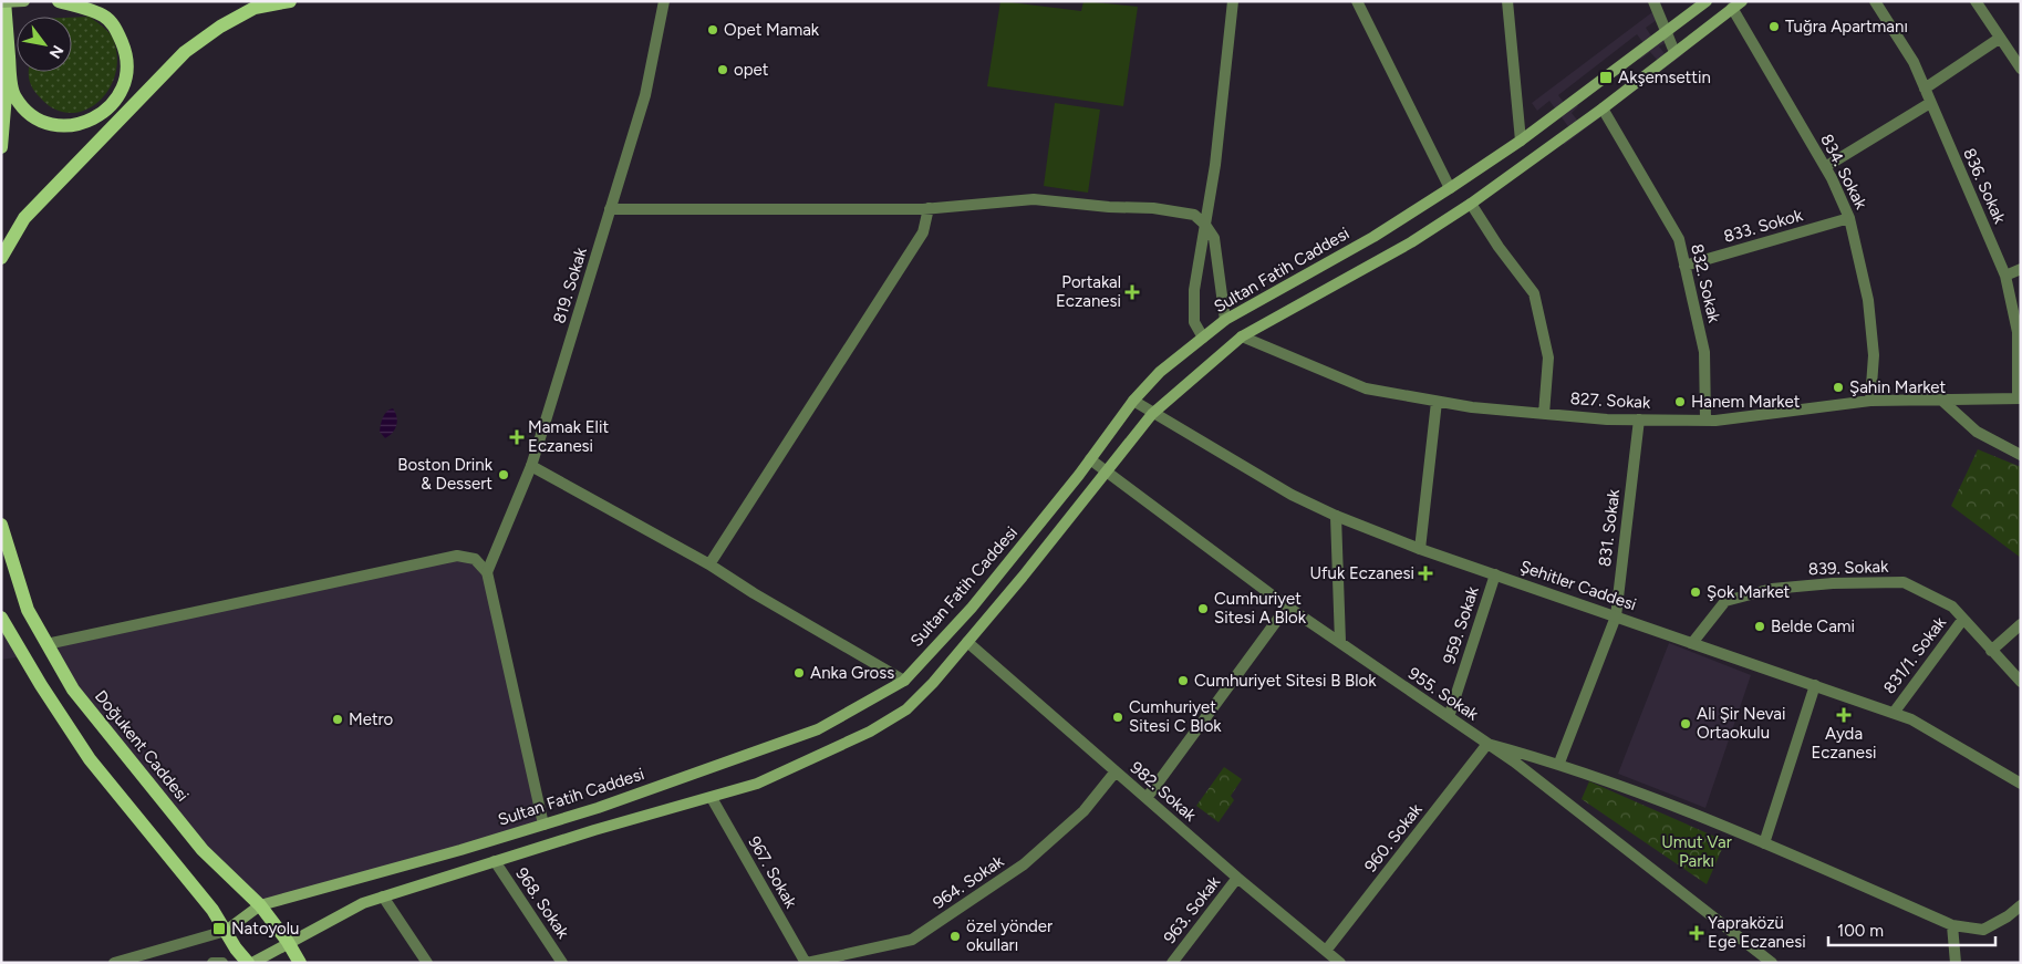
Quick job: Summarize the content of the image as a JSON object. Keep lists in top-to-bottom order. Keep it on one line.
{"streets":{"main road":["Sultan Fatih Caddesi","Doğukent Caddesi"],"street":["834. Sokak","836. Sokak","833. Sokok","832. Sokak","819. Sokak","827. Sokak","831. Sokak","839. Sokak","Şehitler Caddesi","959. Sokak","831/1. Sokak","955. Sokak","982. Sokak","960. Sokak","967. Sokak","964. Sokak","968. Sokak","963. Sokak"]},"crossings":[["834. Sokak","833. Sokok"],["834. Sokak","827. Sokak"],["836. Sokak","827. Sokak"],["833. Sokok","832. Sokak"],["Sultan Fatih Caddesi","Şehitler Caddesi"],["Sultan Fatih Caddesi","955. Sokak"],["Sultan Fatih Caddesi","Doğukent Caddesi"],["832. Sokak","827. Sokak"],["827. Sokak","831. Sokak"],["831. Sokak","Şehitler Caddesi"],["839. Sokak","Şehitler Caddesi"],["839. Sokak","831/1. Sokak"],["Şehitler Caddesi","959. Sokak"],["Şehitler Caddesi","831/1. Sokak"],["959. Sokak","955. Sokak"],["955. Sokak","960. Sokak"],["982. Sokak","960. Sokak"],["982. Sokak","964. Sokak"],["982. Sokak","963. Sokak"],["967. Sokak","964. Sokak"]],"parks":["Umut Var Parkı"],"places":{"other":["Tuğra Apartmanı","Opet Mamak","opet","Şahin Market","Hanem Market","Boston Drink & Dessert","Şok Market","Cumhuriyet Sitesi A Blok","Belde Cami","Anka Gross","Cumhuriyet Sitesi B Blok","Cumhuriyet Sitesi C Blok","Metro","Ali Şir Nevai Ortaokulu","özel yönder okulları"],"transit":["Akşemsettin","Natoyolu"],"health":["Portakal Eczanesi","Mamak Elit Eczanesi","Ufuk Eczanesi","Ayda Eczanesi","Yapraközü Ege Eczanesi"]},"scale_bar":"100 m","north":"bottom right"}
